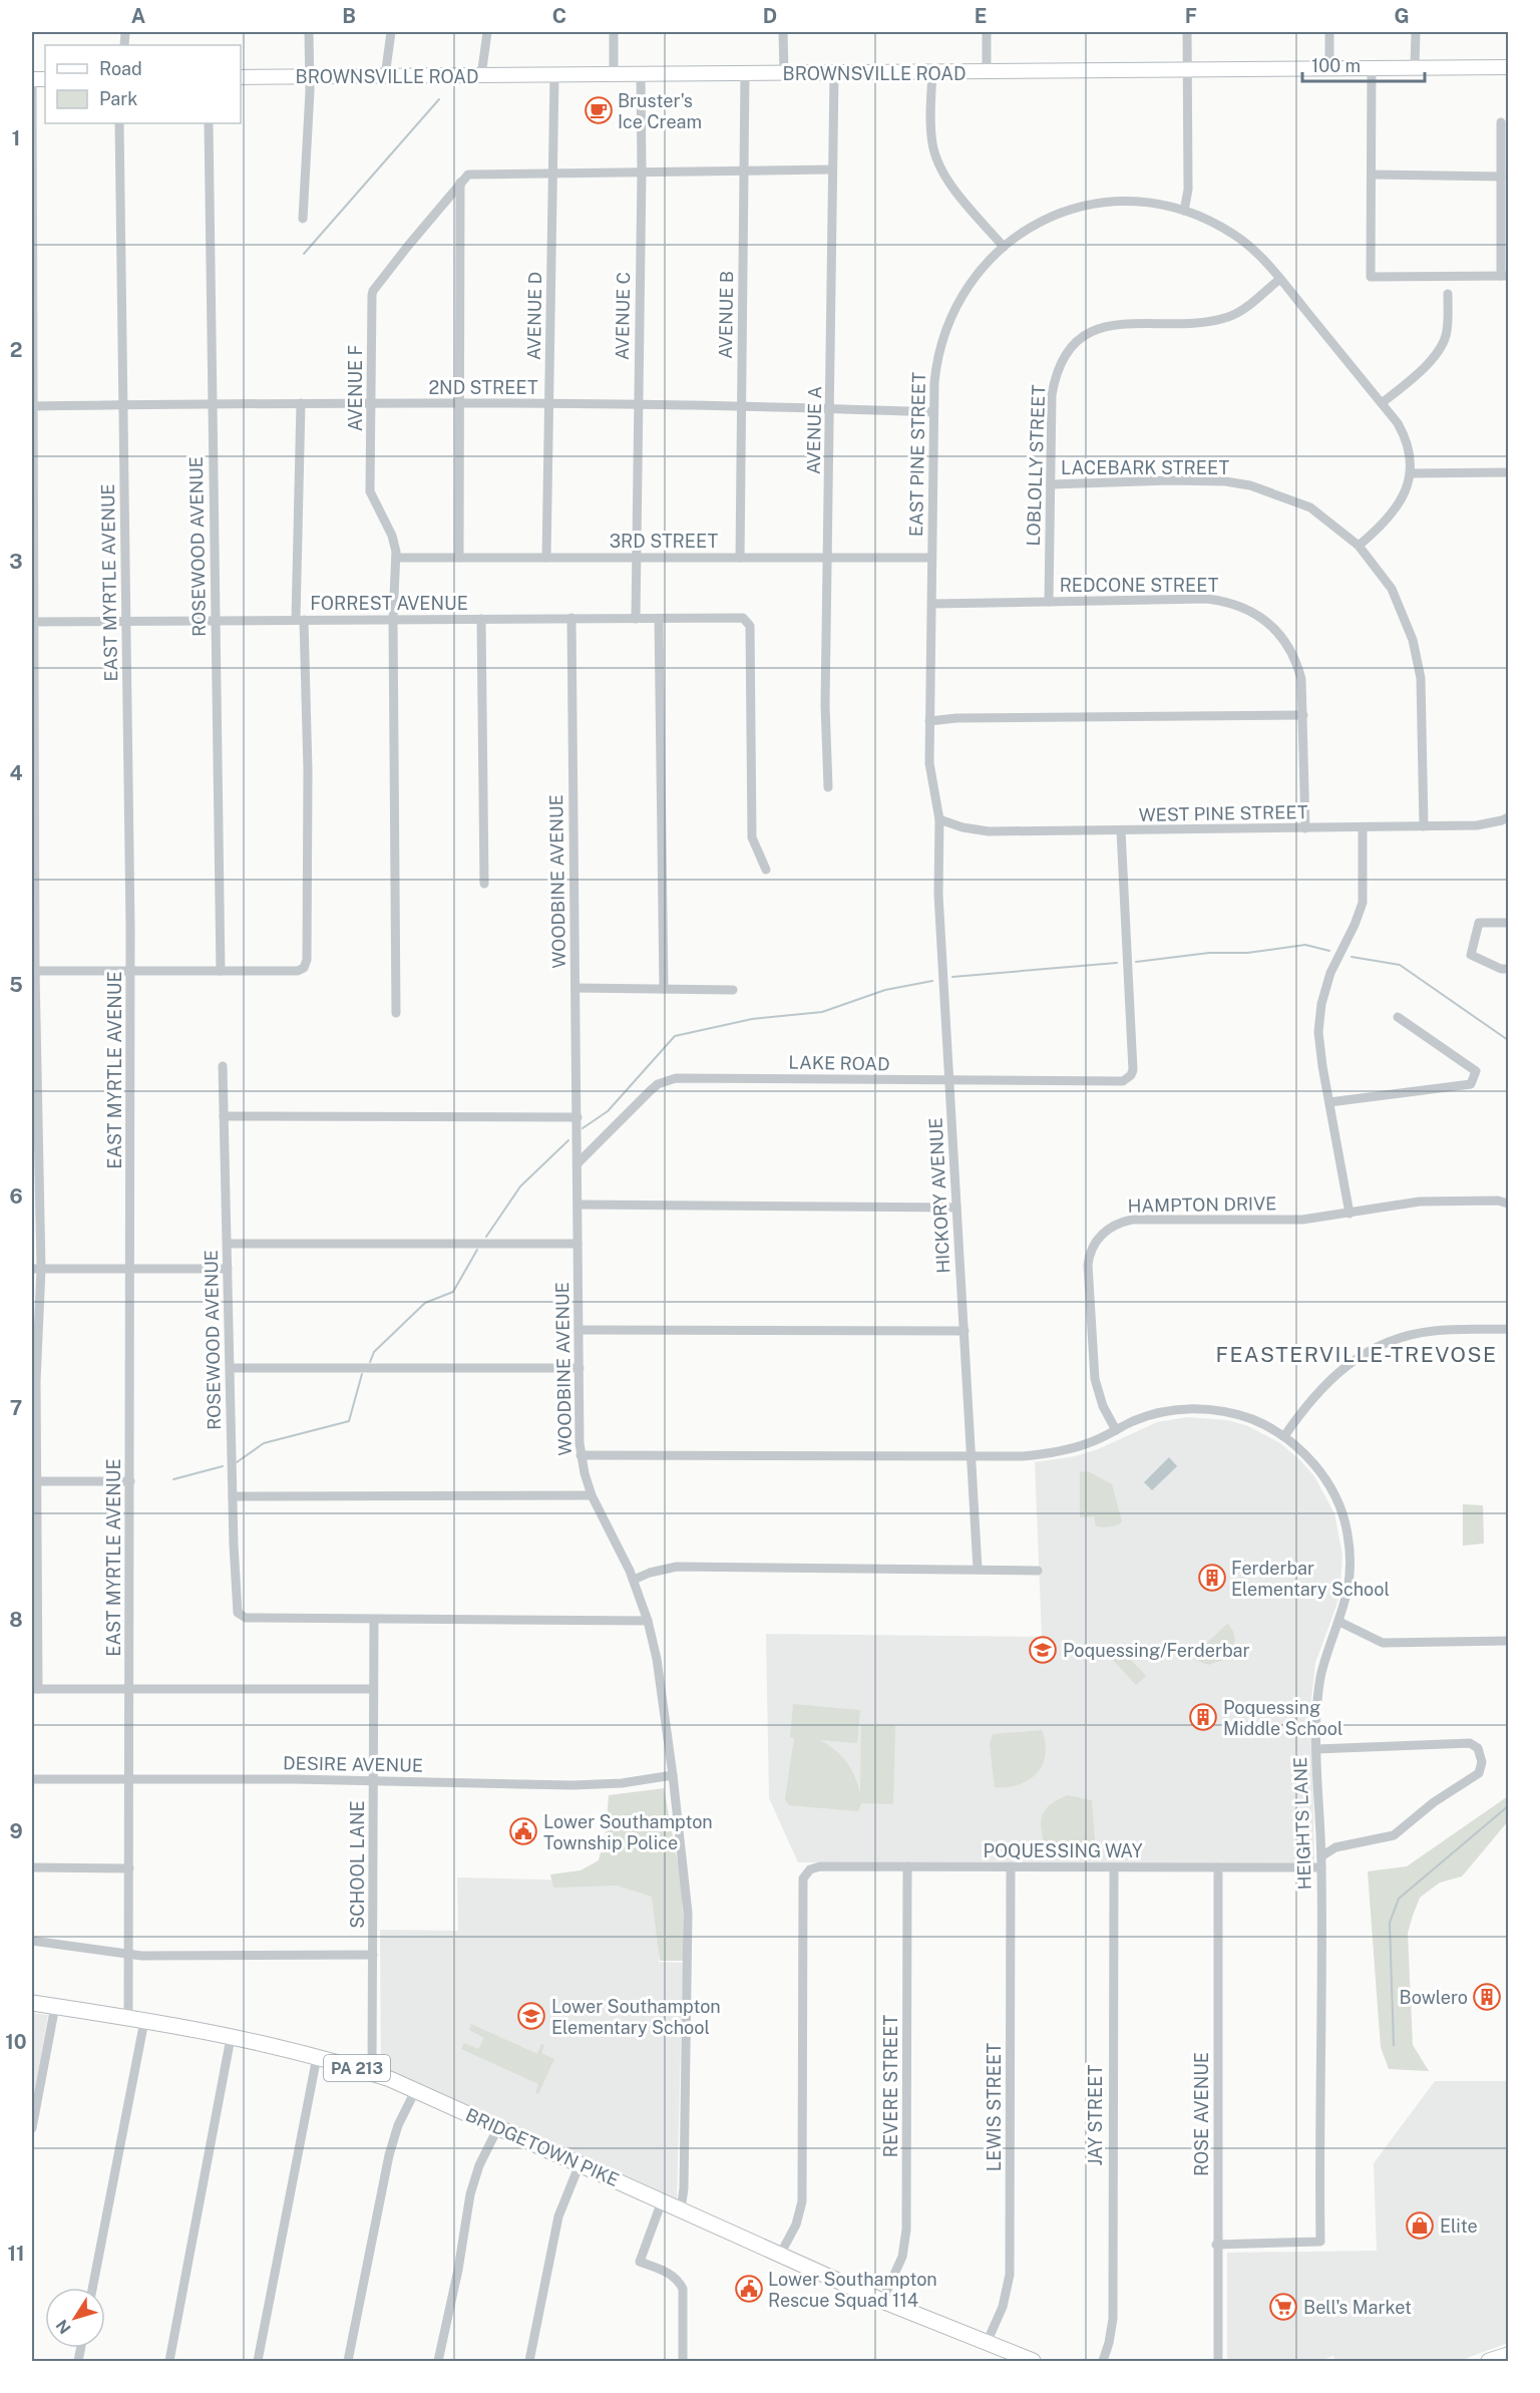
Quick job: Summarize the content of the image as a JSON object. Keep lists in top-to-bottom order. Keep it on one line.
{"streets":{"main road":["PA 213","BRIDGETOWN PIKE"],"street":["BROWNSVILLE ROAD","AVENUE B","AVENUE D","AVENUE C","2ND STREET","AVENUE F","AVENUE A","EAST PINE STREET","LOBLOLLY STREET","LACEBARK STREET","3RD STREET","ROSEWOOD AVENUE","EAST MYRTLE AVENUE","REDCONE STREET","FORREST AVENUE","WEST PINE STREET","WOODBINE AVENUE","LAKE ROAD","HICKORY AVENUE","HAMPTON DRIVE","DESIRE AVENUE","HEIGHTS LANE","POQUESSING WAY","SCHOOL LANE","REVERE STREET","LEWIS STREET","ROSE AVENUE","JAY STREET"]},"crossings":[["BROWNSVILLE ROAD","AVENUE B"],["BROWNSVILLE ROAD","AVENUE D"],["BROWNSVILLE ROAD","AVENUE C"],["BROWNSVILLE ROAD","AVENUE A"],["AVENUE B","2ND STREET"],["AVENUE B","3RD STREET"],["AVENUE D","2ND STREET"],["AVENUE D","3RD STREET"],["AVENUE C","2ND STREET"],["AVENUE C","3RD STREET"],["AVENUE C","FORREST AVENUE"],["2ND STREET","AVENUE F"],["2ND STREET","AVENUE A"],["2ND STREET","EAST PINE STREET"],["2ND STREET","ROSEWOOD AVENUE"],["2ND STREET","EAST MYRTLE AVENUE"],["AVENUE F","3RD STREET"],["AVENUE F","FORREST AVENUE"],["AVENUE A","3RD STREET"],["EAST PINE STREET","LOBLOLLY STREET"],["EAST PINE STREET","3RD STREET"],["EAST PINE STREET","REDCONE STREET"],["EAST PINE STREET","WEST PINE STREET"],["EAST PINE STREET","HICKORY AVENUE"],["LOBLOLLY STREET","LACEBARK STREET"],["LOBLOLLY STREET","REDCONE STREET"],["LACEBARK STREET","WEST PINE STREET"],["ROSEWOOD AVENUE","FORREST AVENUE"],["ROSEWOOD AVENUE","SCHOOL LANE"],["EAST MYRTLE AVENUE","FORREST AVENUE"],["EAST MYRTLE AVENUE","DESIRE AVENUE"],["EAST MYRTLE AVENUE","BRIDGETOWN PIKE"],["REDCONE STREET","WEST PINE STREET"],["FORREST AVENUE","WOODBINE AVENUE"],["WEST PINE STREET","LAKE ROAD"],["WEST PINE STREET","HICKORY AVENUE"],["WOODBINE AVENUE","LAKE ROAD"],["WOODBINE AVENUE","DESIRE AVENUE"],["WOODBINE AVENUE","HEIGHTS LANE"],["WOODBINE AVENUE","BRIDGETOWN PIKE"],["LAKE ROAD","HICKORY AVENUE"],["HICKORY AVENUE","HEIGHTS LANE"],["HAMPTON DRIVE","HEIGHTS LANE"],["DESIRE AVENUE","SCHOOL LANE"],["HEIGHTS LANE","POQUESSING WAY"],["HEIGHTS LANE","ROSE AVENUE"],["POQUESSING WAY","REVERE STREET"],["POQUESSING WAY","LEWIS STREET"],["POQUESSING WAY","ROSE AVENUE"],["POQUESSING WAY","JAY STREET"],["POQUESSING WAY","BRIDGETOWN PIKE"],["SCHOOL LANE","BRIDGETOWN PIKE"],["REVERE STREET","BRIDGETOWN PIKE"],["LEWIS STREET","BRIDGETOWN PIKE"]],"districts":["FEASTERVILLE-TREVOSE"],"places":{"cafe":["Bruster's Ice Cream"],"building":["Ferderbar Elementary School","Poquessing Middle School","Bowlero"],"school or university":["Poquessing/Ferderbar","Lower Southampton Elementary School"],"public building":["Lower Southampton Township Police","Lower Southampton Rescue Squad 114"],"shop":["Elite"],"supermarket":["Bell's Market"]},"legend":["Road","Park"],"scale_bar":"100 m","north":"bottom left","grid":{"columns":["A","B","C","D","E","F","G"],"rows":["1","2","3","4","5","6","7","8","9","10","11"]}}
